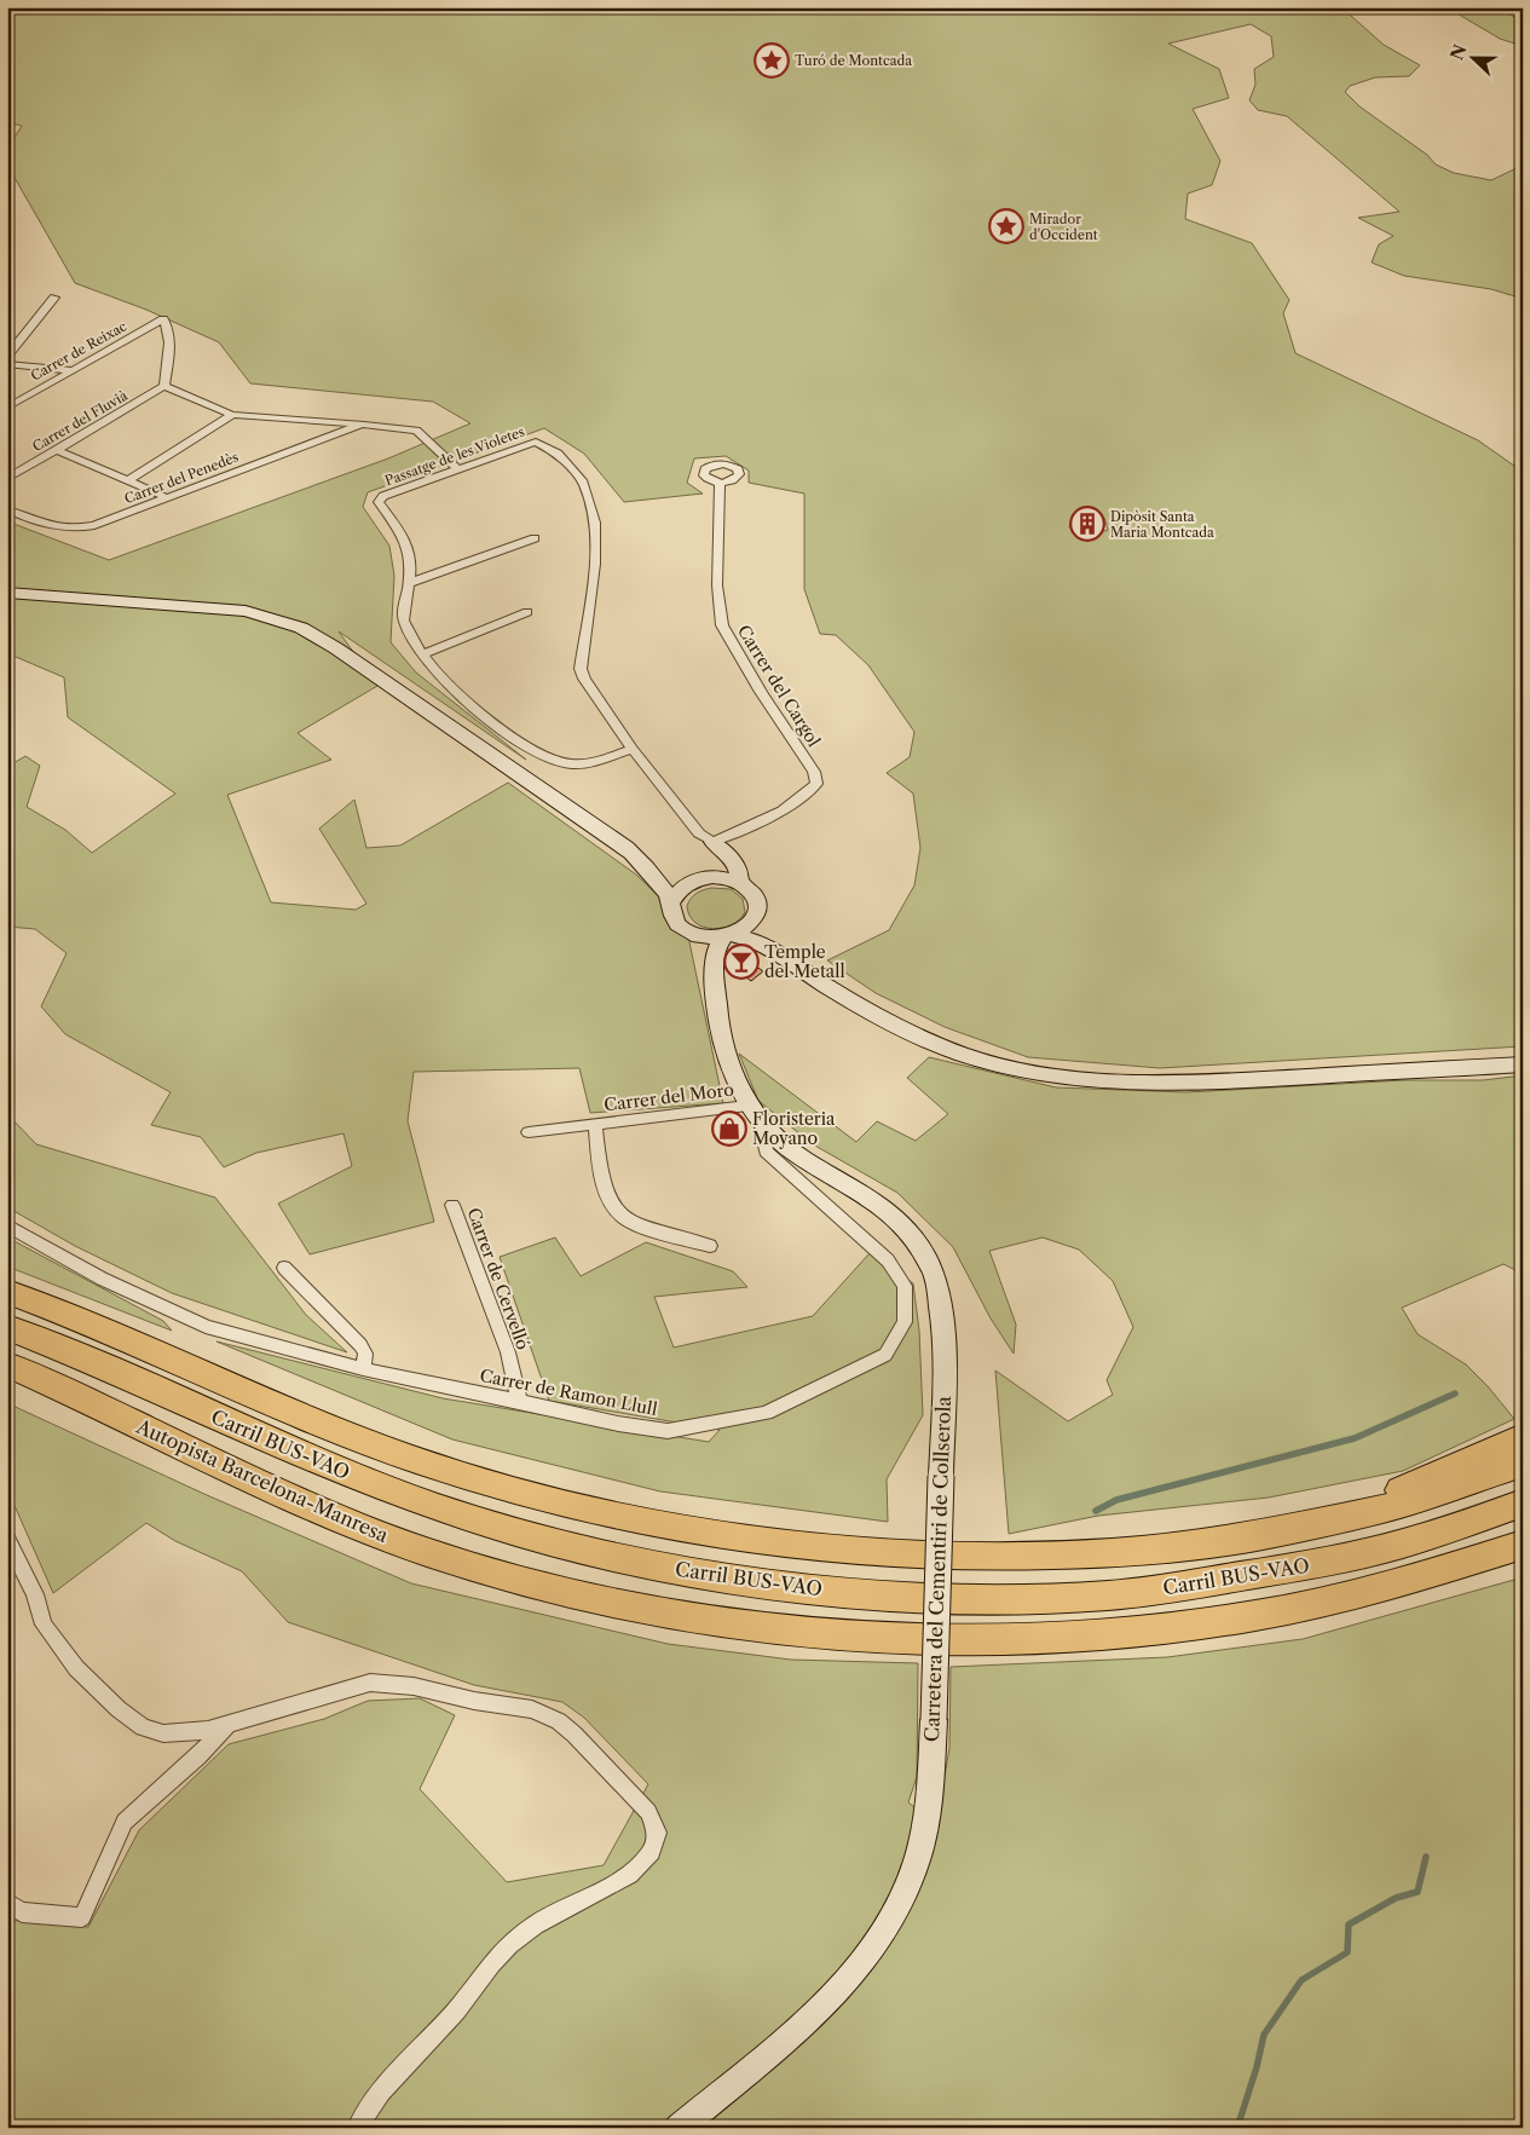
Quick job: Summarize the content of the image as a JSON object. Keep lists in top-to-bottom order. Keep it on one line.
{"streets":{"highway":["Carril BUS-VAO","Autopista Barcelona-Manresa"],"main road":["Carretera del Cementiri de Collserola"],"street":["Carrer de Reixac","Carrer del Fluvià","Passatge de les Violetes","Carrer del Penedès","Carrer del Cargol","Carrer del Moro","Carrer de Cervelló","Carrer de Ramon Llull"]},"crossings":[["Carrer de Reixac","Carrer del Fluvià"],["Carrer del Moro","Carretera del Cementiri de Collserola"],["Carrer de Cervelló","Carrer de Ramon Llull"],["Carrer de Ramon Llull","Carretera del Cementiri de Collserola"]],"places":{"place":["Turó de Montcada","Mirador d'Occident"],"building":["Dipòsit Santa Maria Montcada"],"bar":["Temple del Metall"],"shop":["Floristeria Moyano"]},"north":"left"}
